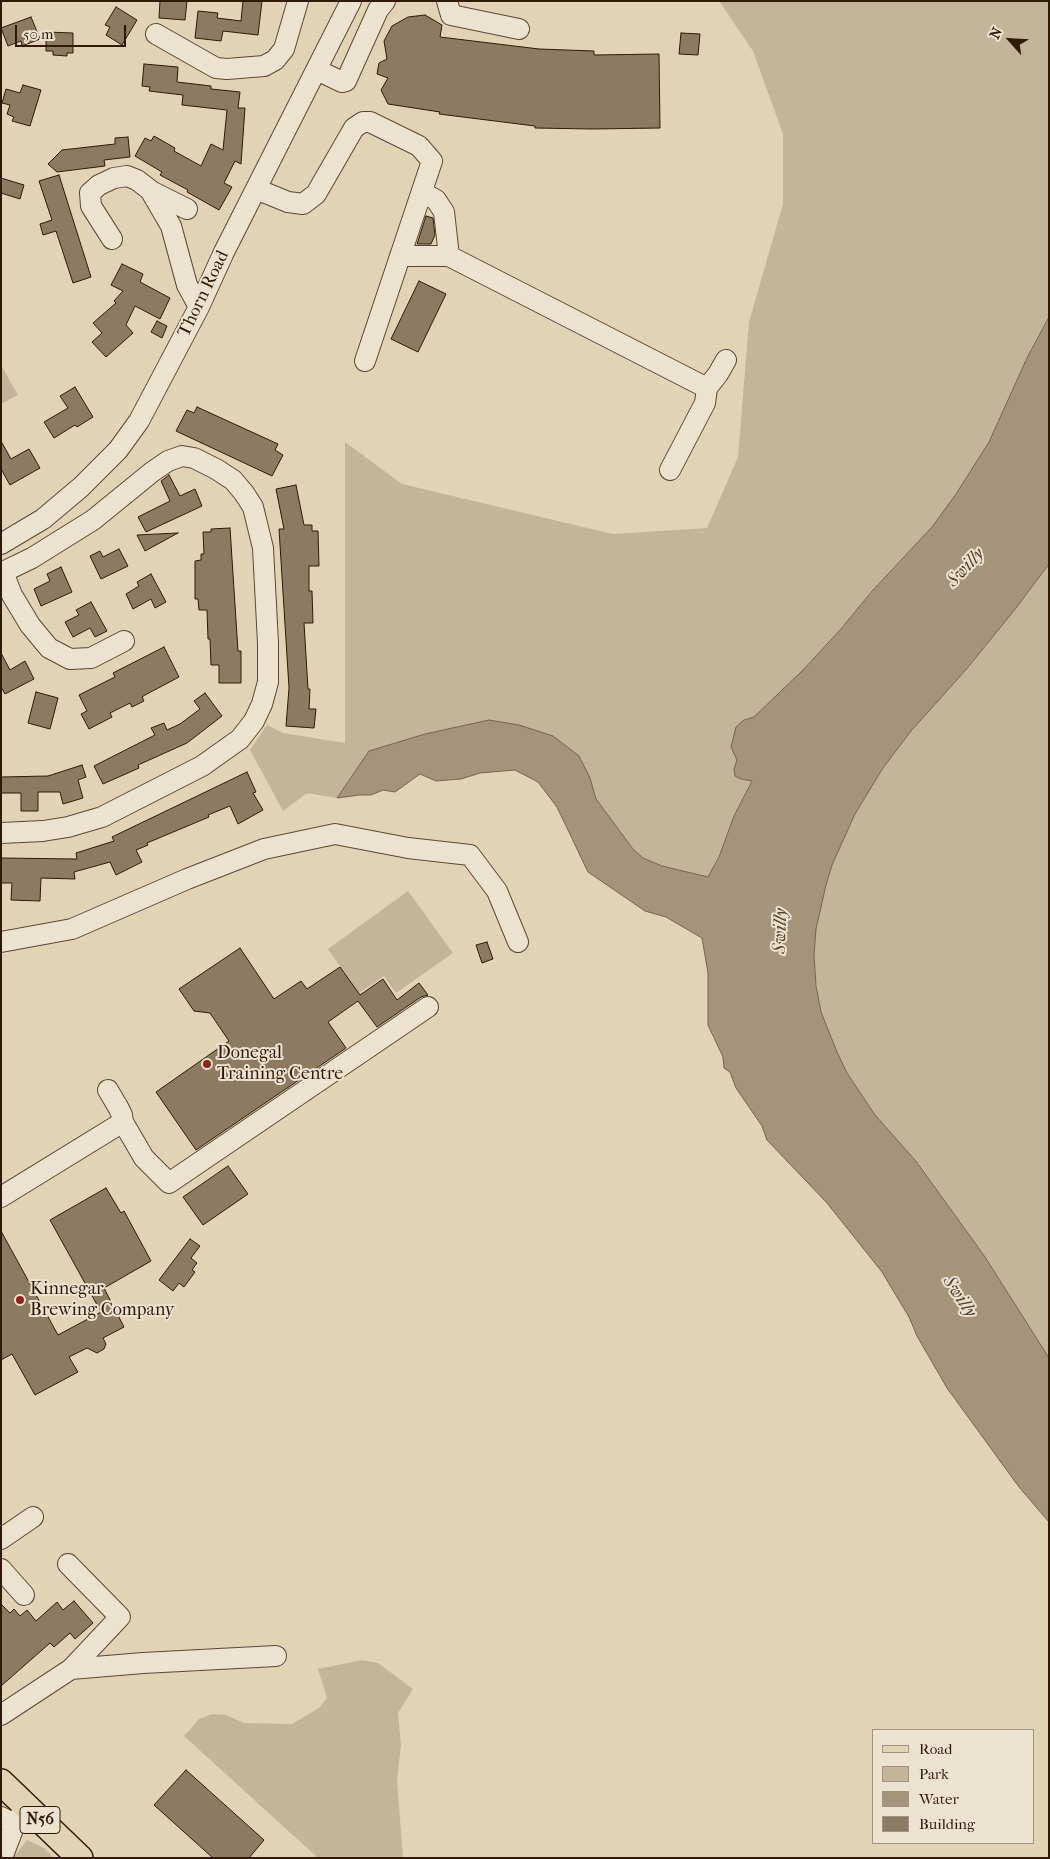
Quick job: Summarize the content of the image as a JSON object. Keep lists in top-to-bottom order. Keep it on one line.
{"streets":{"main road":["N56"],"street":["Thorn Road"]},"water":["Swilly"],"places":["Donegal Training Centre","Kinnegar Brewing Company"],"legend":["Road","Park","Water","Building"],"scale_bar":"50 m","north":"top left"}
